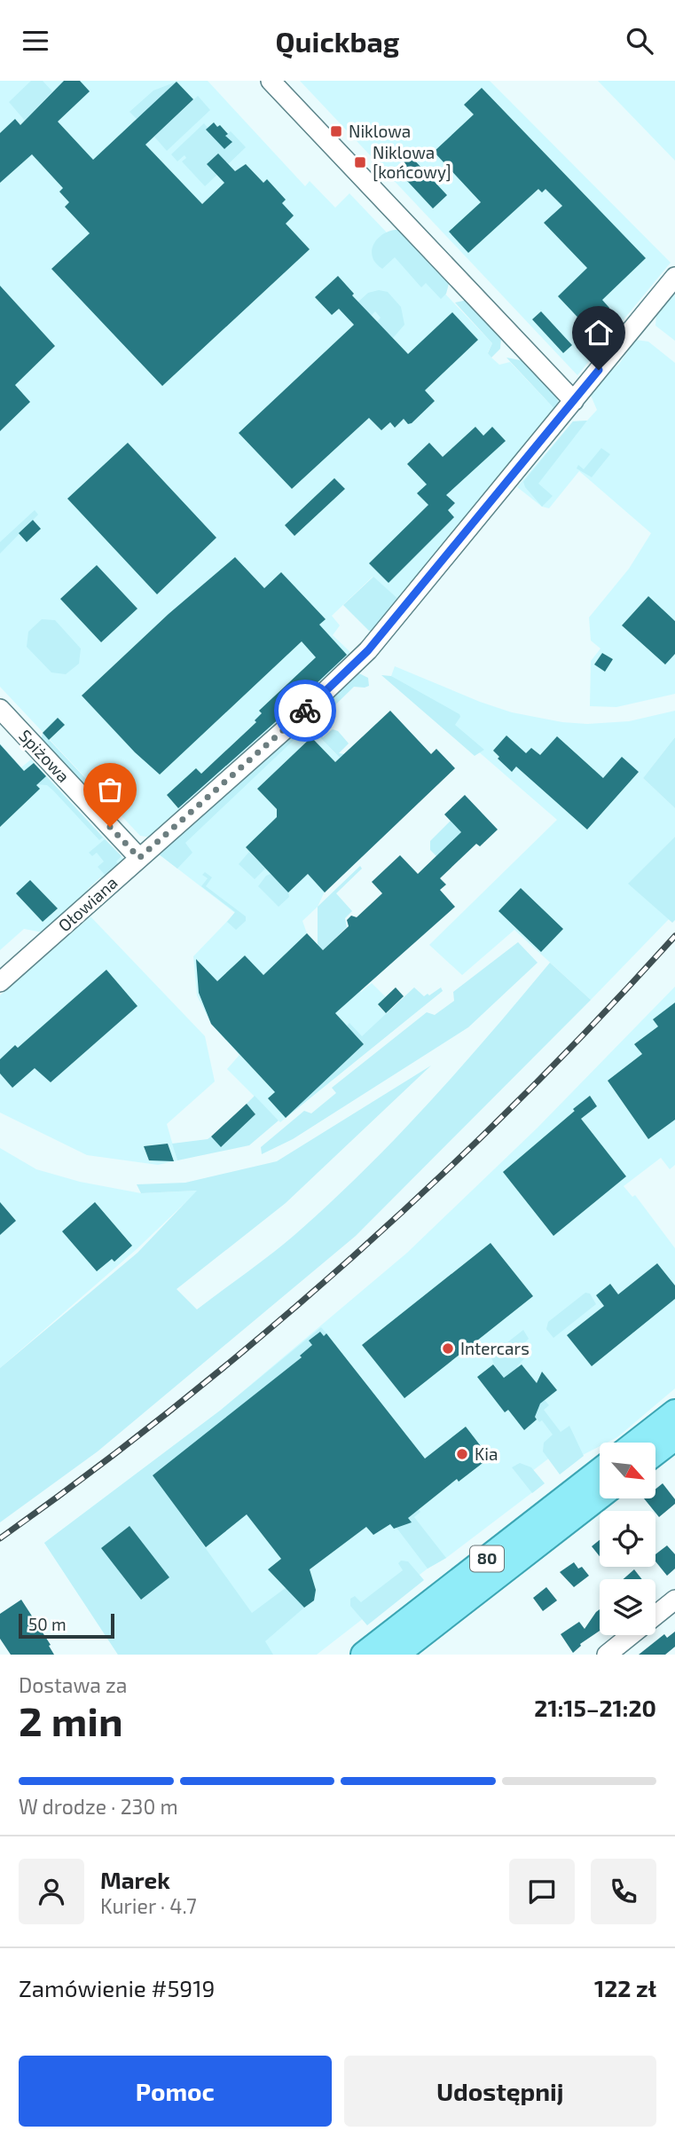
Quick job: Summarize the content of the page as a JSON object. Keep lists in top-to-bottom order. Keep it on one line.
{"streets":{"main road":["80"],"street":["Spiżowa","Ołowiana"]},"crossings":[["Spiżowa","Ołowiana"]],"places":{"transit":["Niklowa","Niklowa [końcowy]"],"other":["Intercars","Kia"]},"scale_bar":"50 m","north":"bottom right","page":{"header":"Quickbag","scale":"50 m","heading":["2 min","Dostawa za","21:15–21:20"],"panel":["Marek","Kurier · 4.7","Zamówienie #5919","122 zł"],"bar":"W drodze · 230 m","buttons":["Pomoc","Udostępnij"]}}
